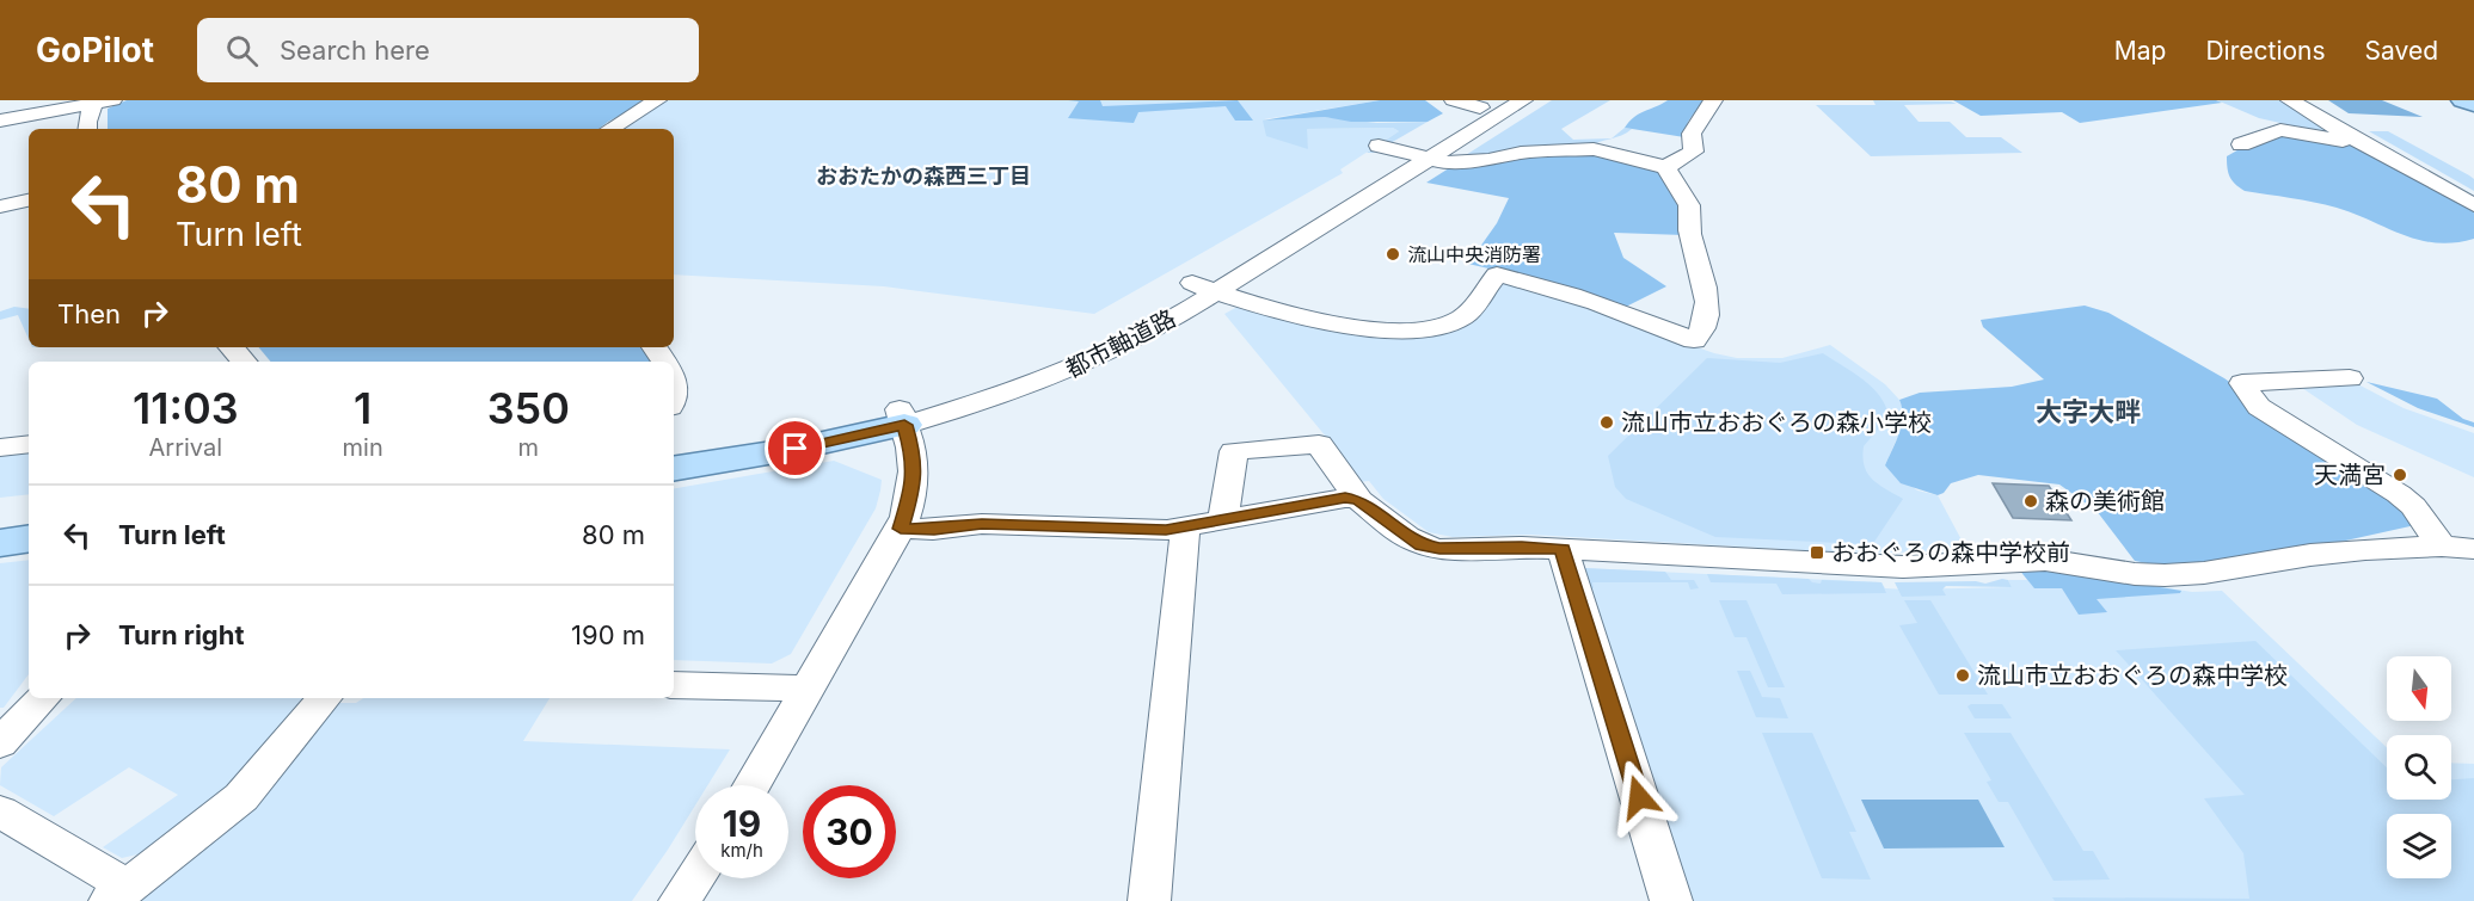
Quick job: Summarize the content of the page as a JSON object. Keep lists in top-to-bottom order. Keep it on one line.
{"streets":{"main road":["都市軸道路"]},"districts":["おおたかの森西三丁目","大字大畔"],"places":{"other":["流山中央消防署","流山市立おおぐろの森小学校","天満宮","森の美術館","流山市立おおぐろの森中学校"],"transit":["おおぐろの森中学校前"]},"north":"bottom","page":{"header":"GoPilot","search":"Search here","nav":["Map","Directions","Saved"],"turn":["80 m","Turn left"],"then":"Then","eta":["11:03","Arrival","1","min","350","m"],"list":[{"name":"Turn left","value":"80 m"},{"name":"Turn right","value":"190 m"}],"speed":"19 km/h","limit":"30"}}
